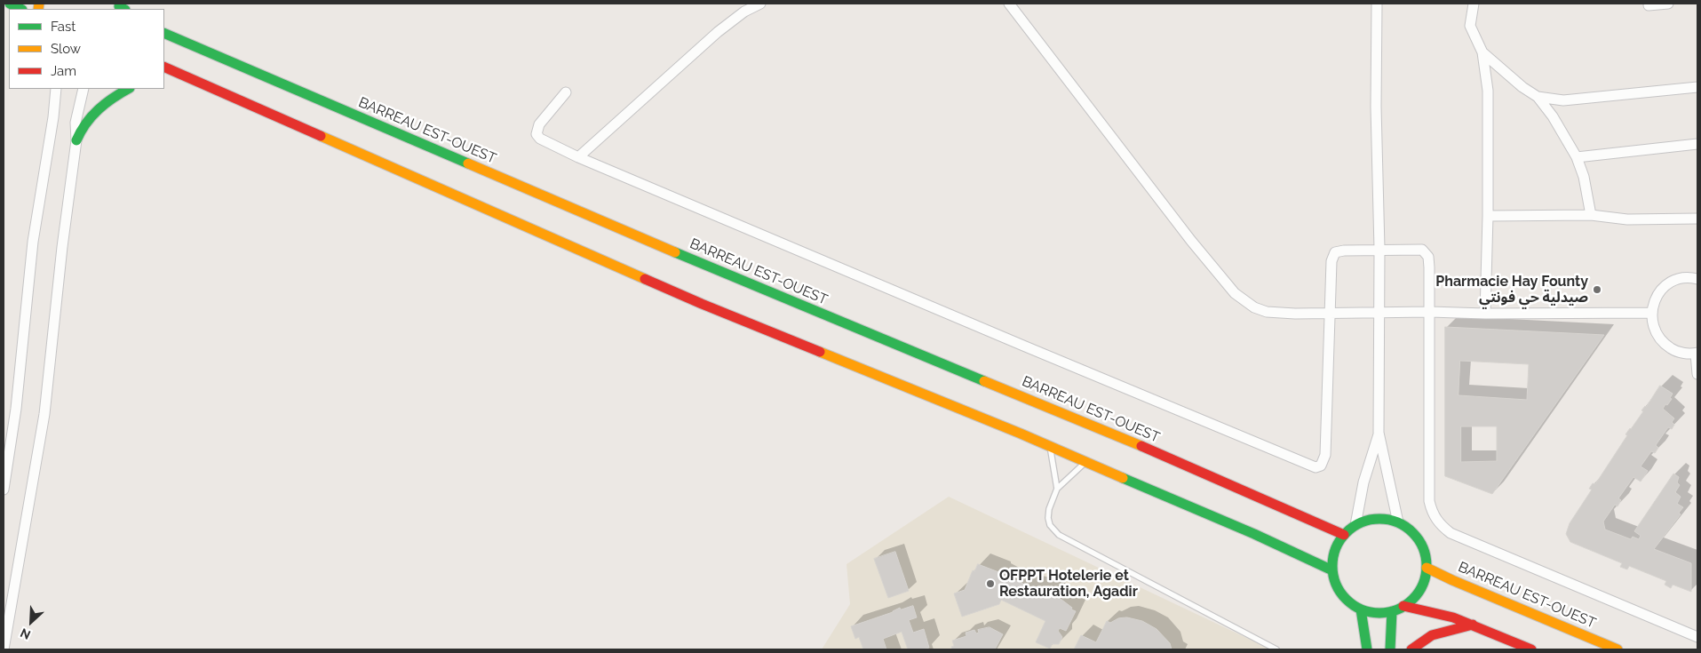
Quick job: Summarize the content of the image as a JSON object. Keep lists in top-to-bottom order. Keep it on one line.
{"streets":{"main road":["BARREAU EST-OUEST"]},"places":["Pharmacie Hay Founty صيدلية حي فونتي","OFPPT Hotelerie et Restauration, Agadir"],"legend":["Fast","Slow","Jam"],"north":"bottom left"}
